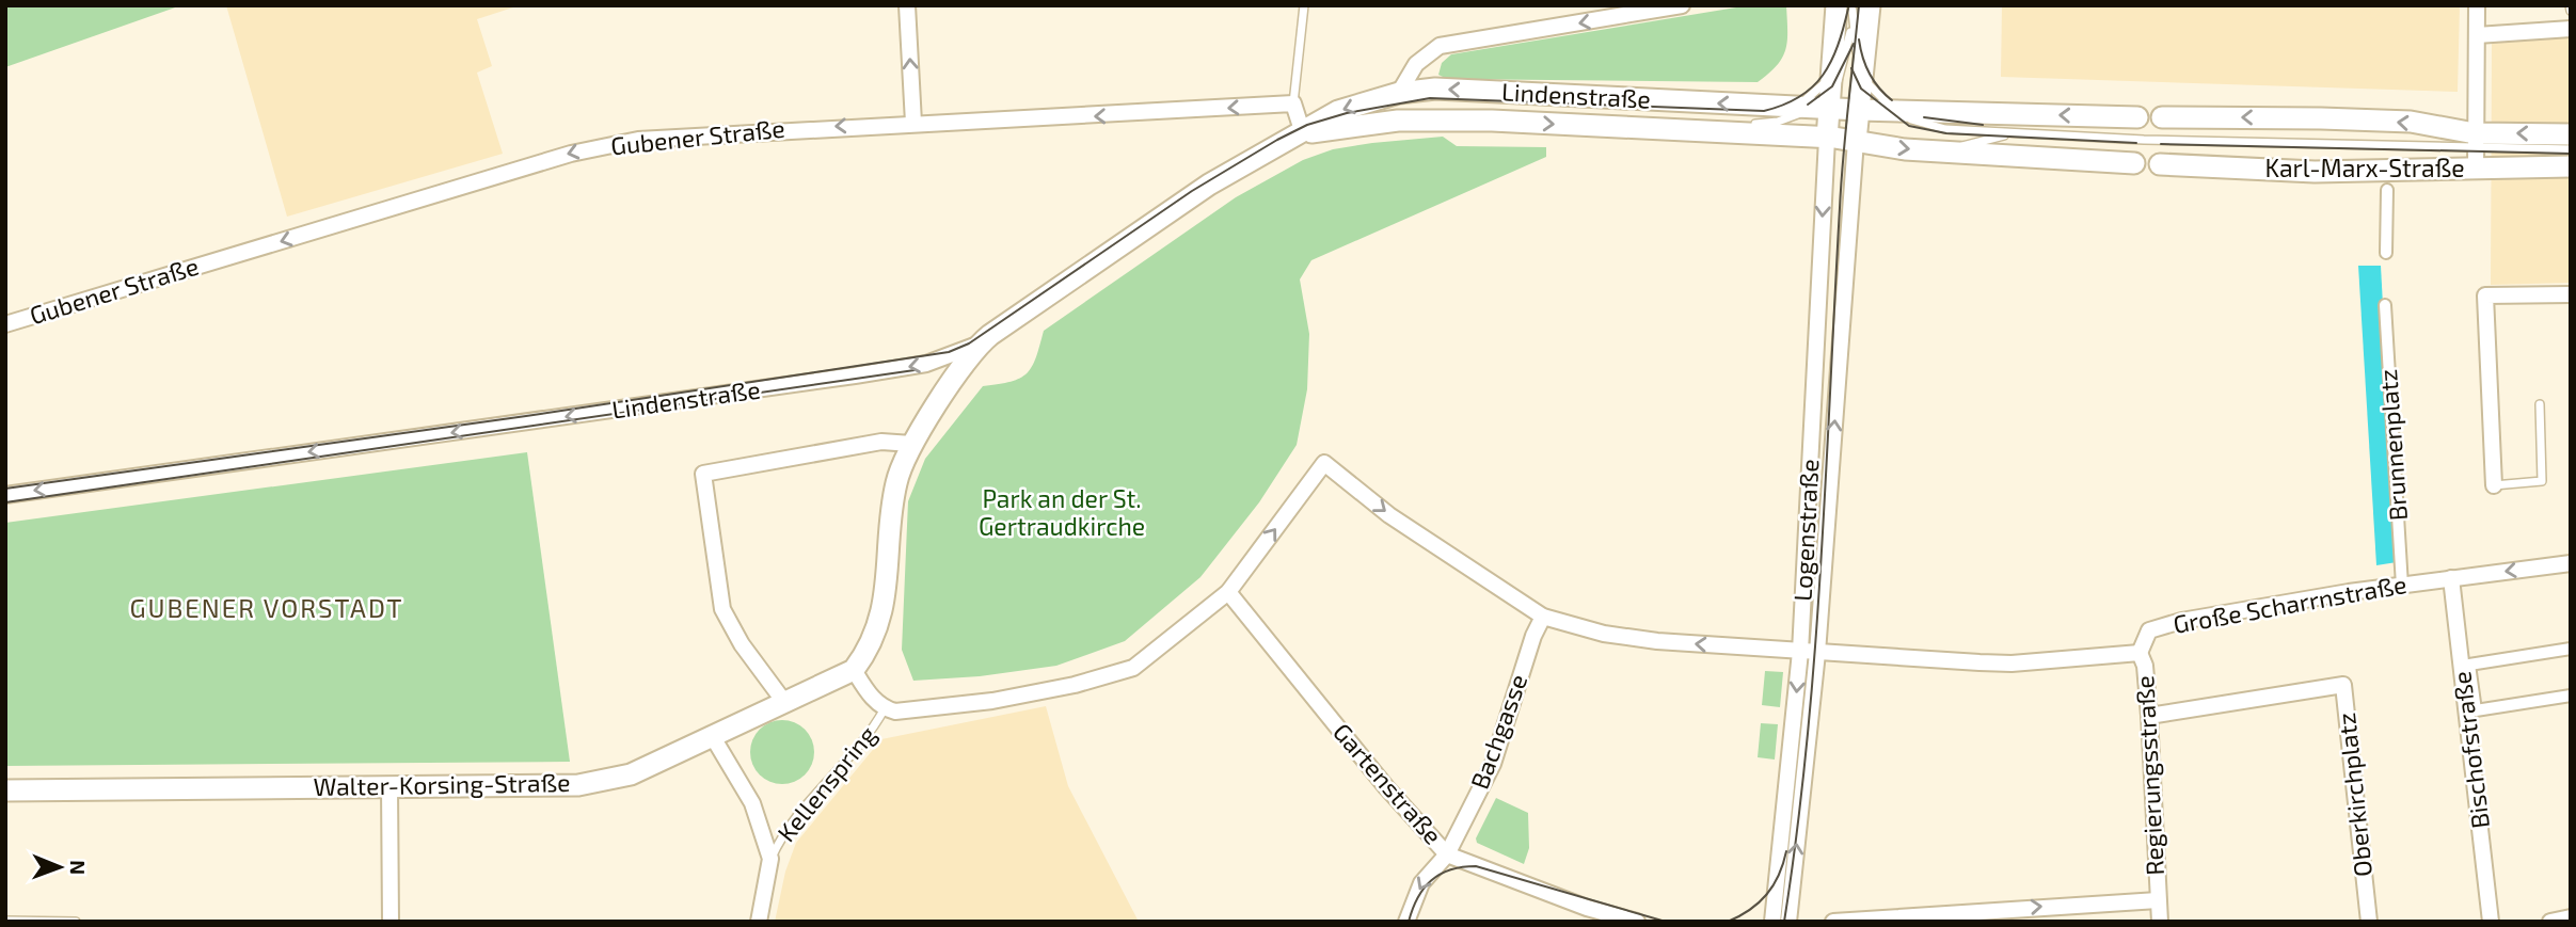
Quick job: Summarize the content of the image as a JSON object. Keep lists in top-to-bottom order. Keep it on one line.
{"streets":{"street":["Lindenstraße","Gubener Straße","Karl-Marx-Straße","Brunnenplatz","Logenstraße","Große Scharrnstraße","Bachgasse","Bischofstraße","Regierungsstraße","Kellenspring","Gartenstraße","Walter-Korsing-Straße","Oberkirchplatz"]},"crossings":[["Lindenstraße","Logenstraße"],["Brunnenplatz","Große Scharrnstraße"],["Große Scharrnstraße","Bischofstraße"],["Große Scharrnstraße","Regierungsstraße"],["Bachgasse","Gartenstraße"],["Regierungsstraße","Oberkirchplatz"],["Kellenspring","Walter-Korsing-Straße"]],"one_way":["Gubener Straße"],"districts":["GUBENER VORSTADT"],"parks":["Park an der St. Gertraudkirche"],"north":"right"}
